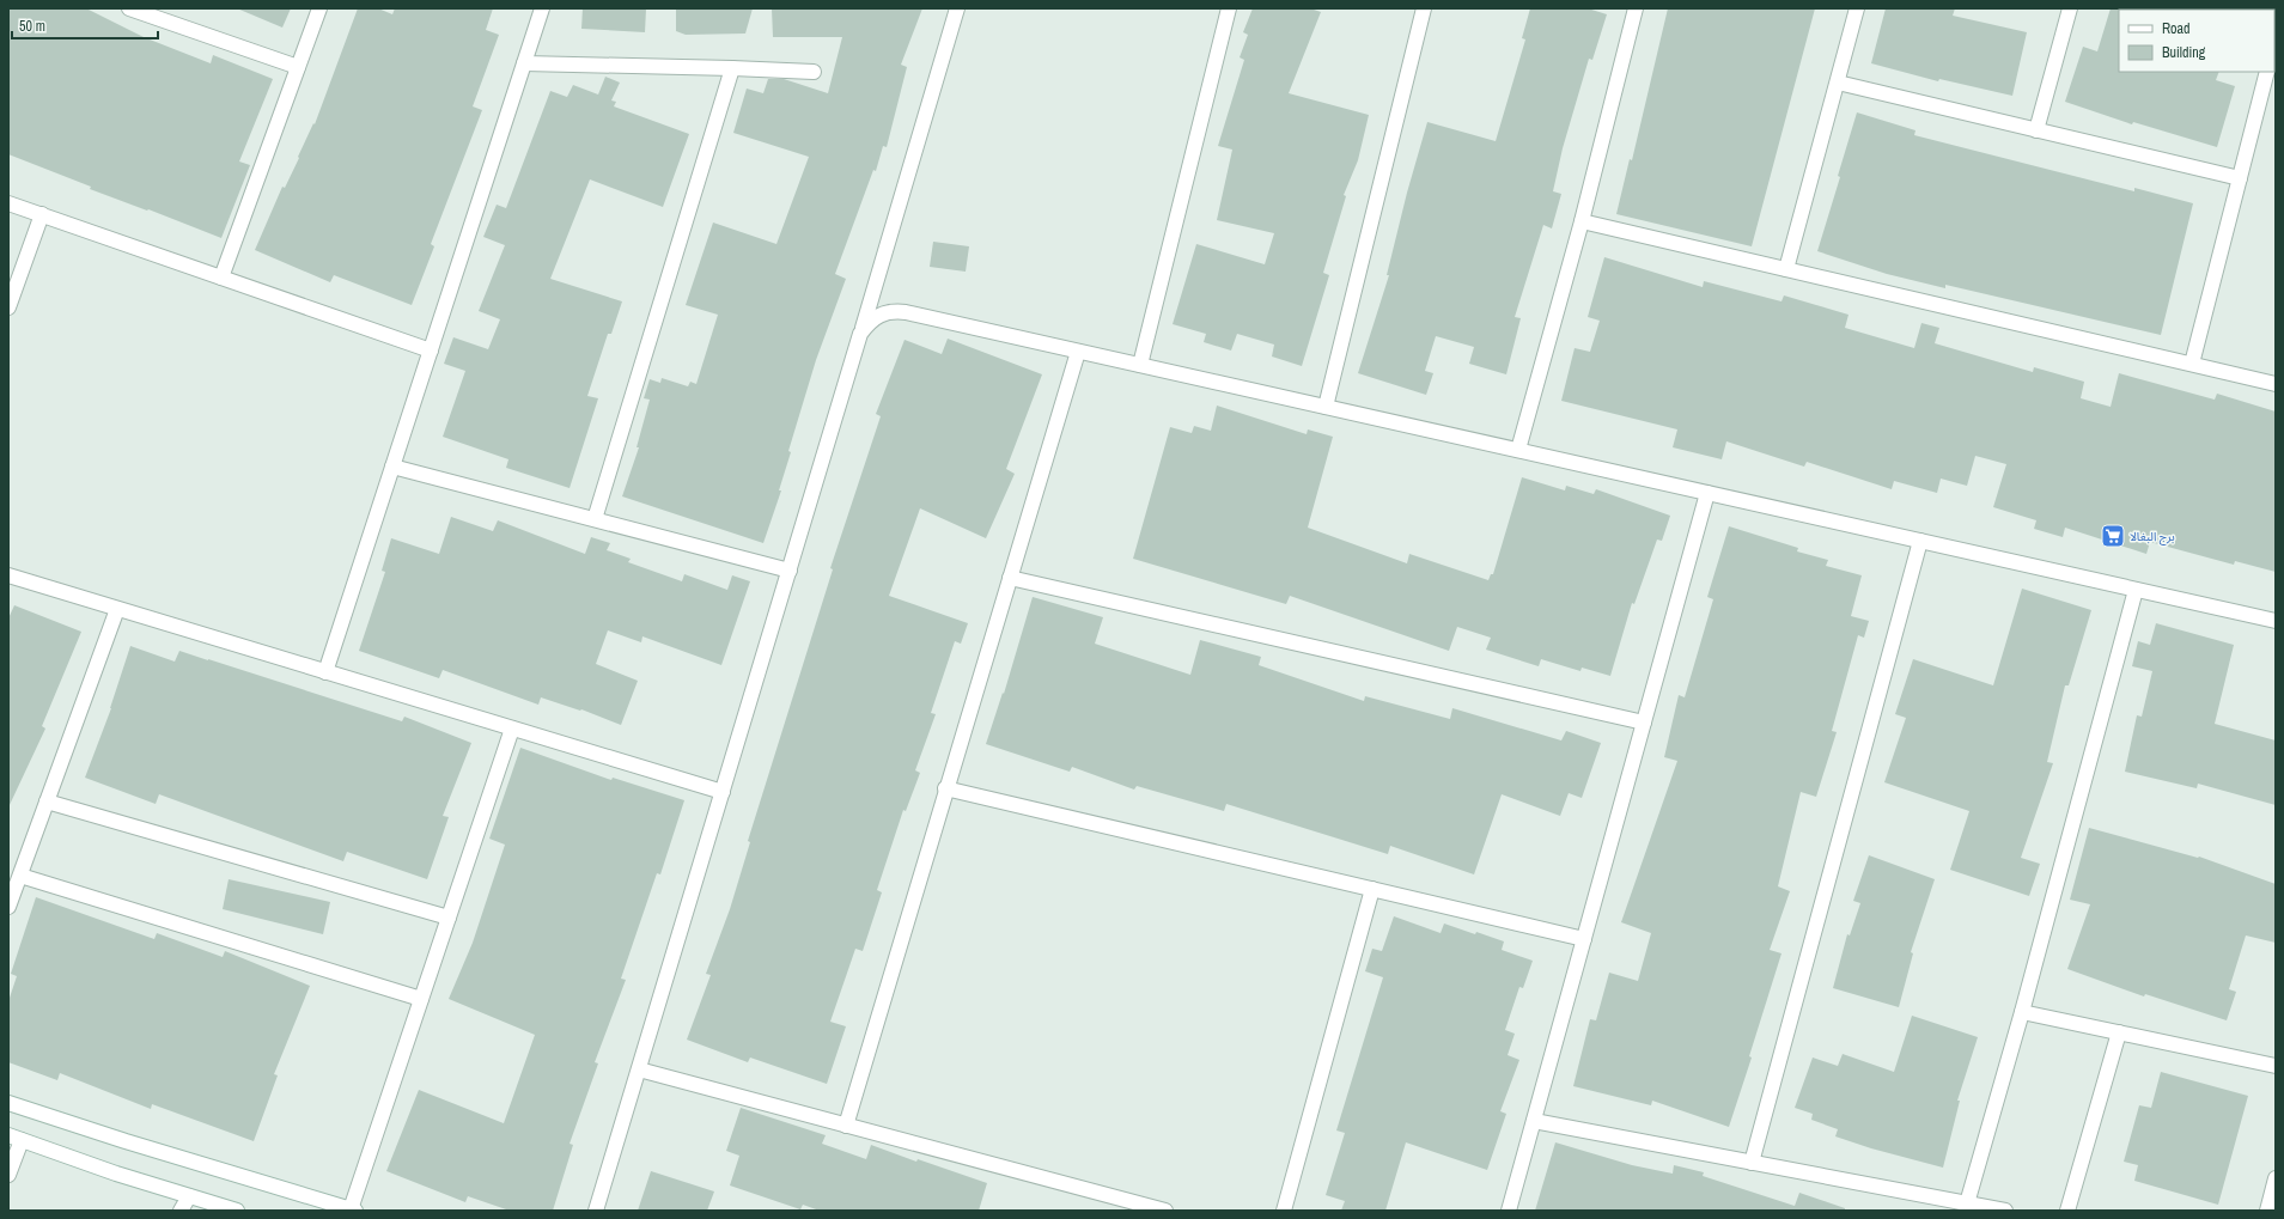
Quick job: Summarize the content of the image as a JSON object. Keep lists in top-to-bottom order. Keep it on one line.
{"places":{"supermarket":["برج البغالا"]},"legend":["Road","Building"],"scale_bar":"50 m"}
